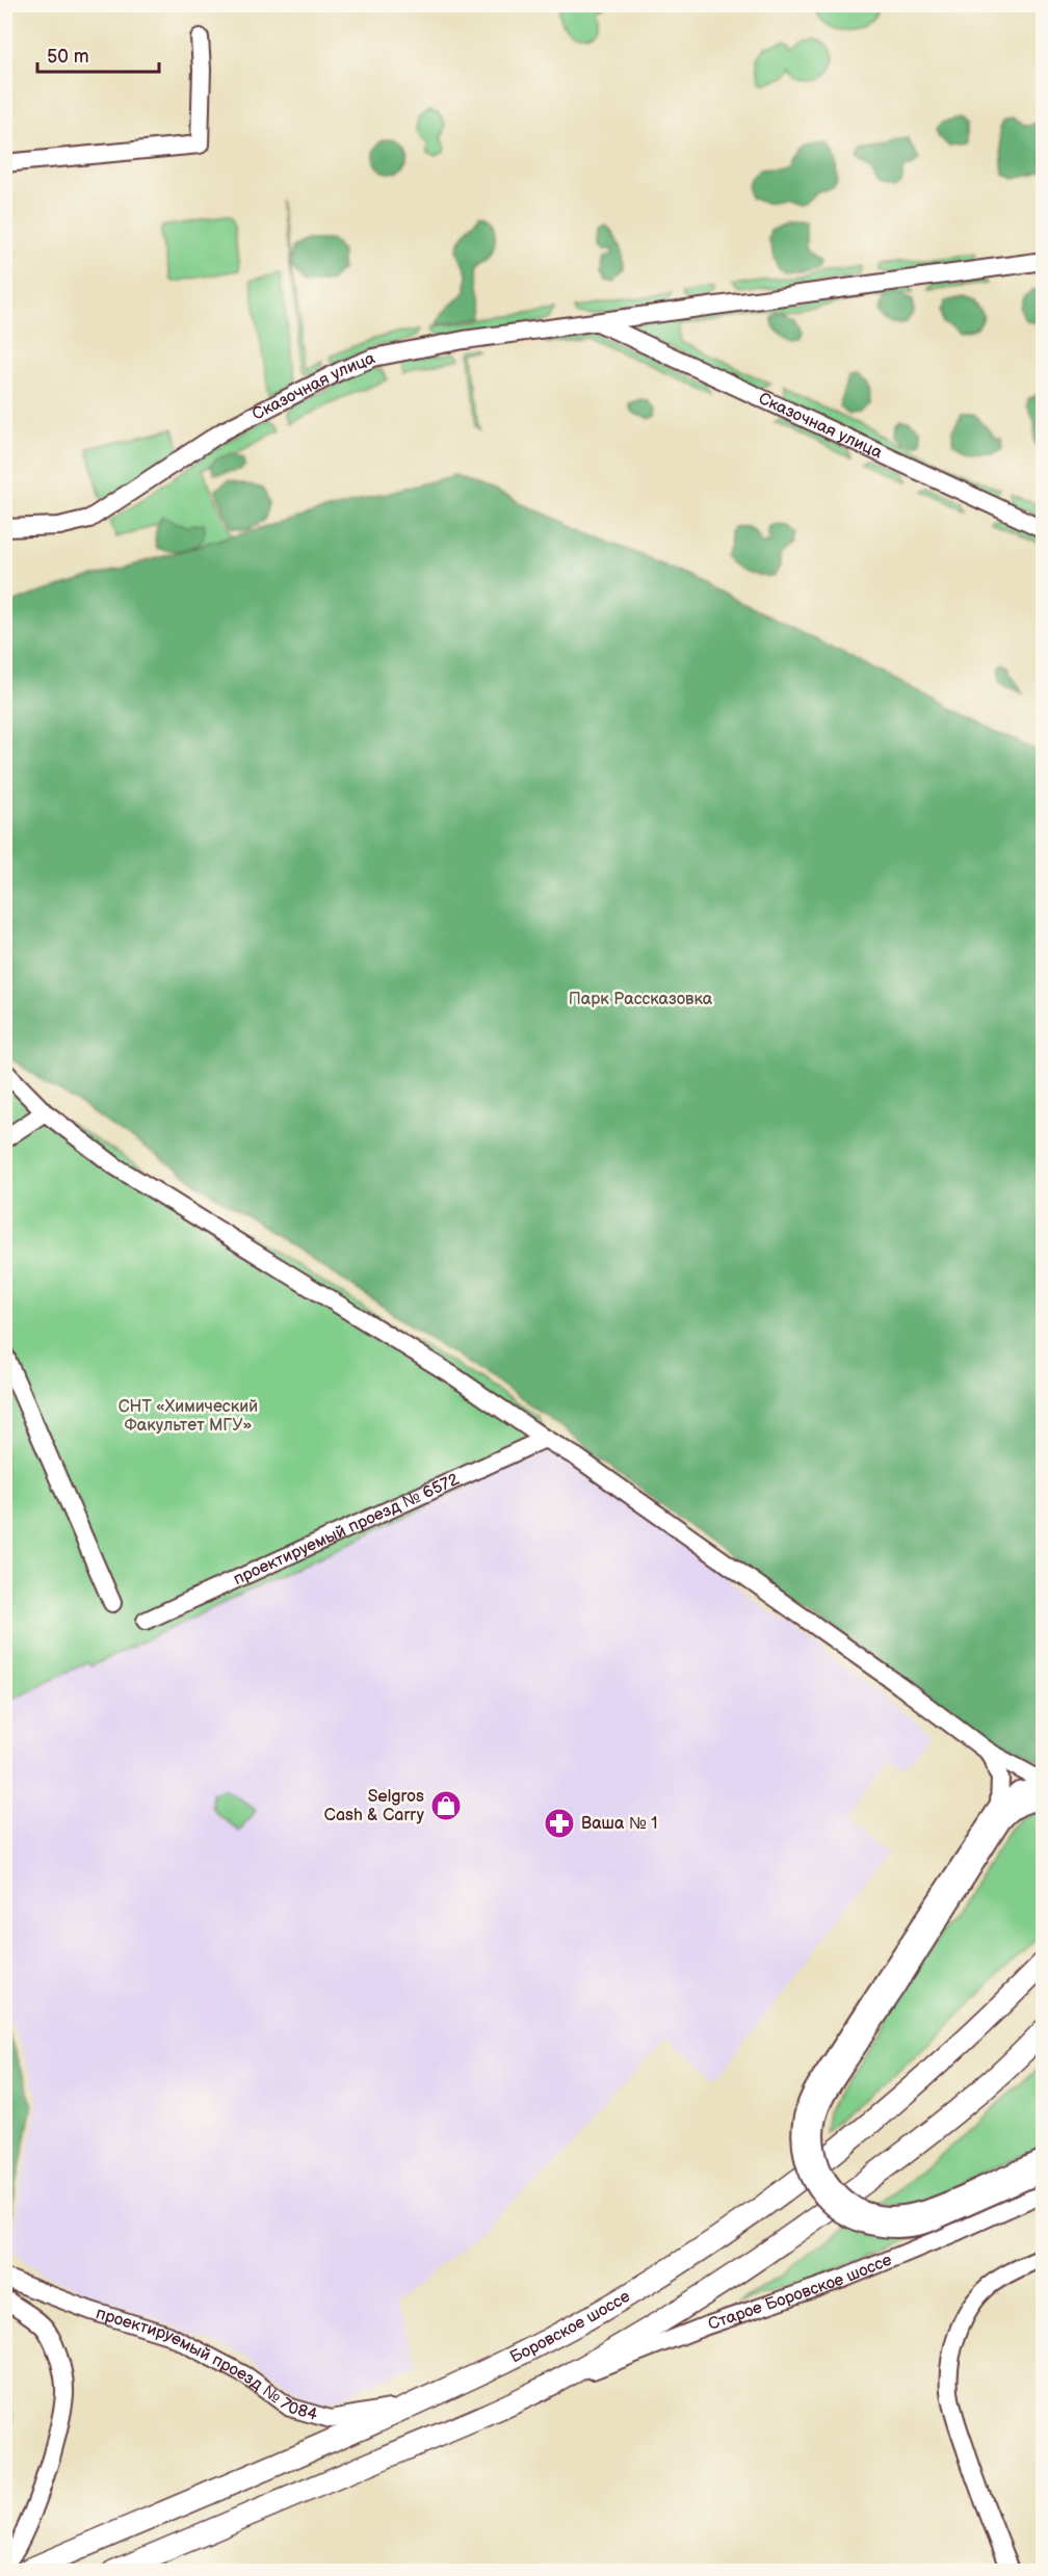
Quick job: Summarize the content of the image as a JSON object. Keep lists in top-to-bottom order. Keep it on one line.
{"streets":{"main road":["Боровское шоссе"],"street":["Сказочная улица","проектируемый проезд № 6572","Старое Боровское шоссе","проектируемый проезд № 7084"]},"crossings":[["Боровское шоссе","проектируемый проезд № 7084"]],"parks":["Парк Рассказовка","СНТ «Химический Факультет МГУ»"],"places":{"shop":["Selgros Cash & Carry"],"pharmacy":["Ваша № 1"]},"scale_bar":"50 m"}
